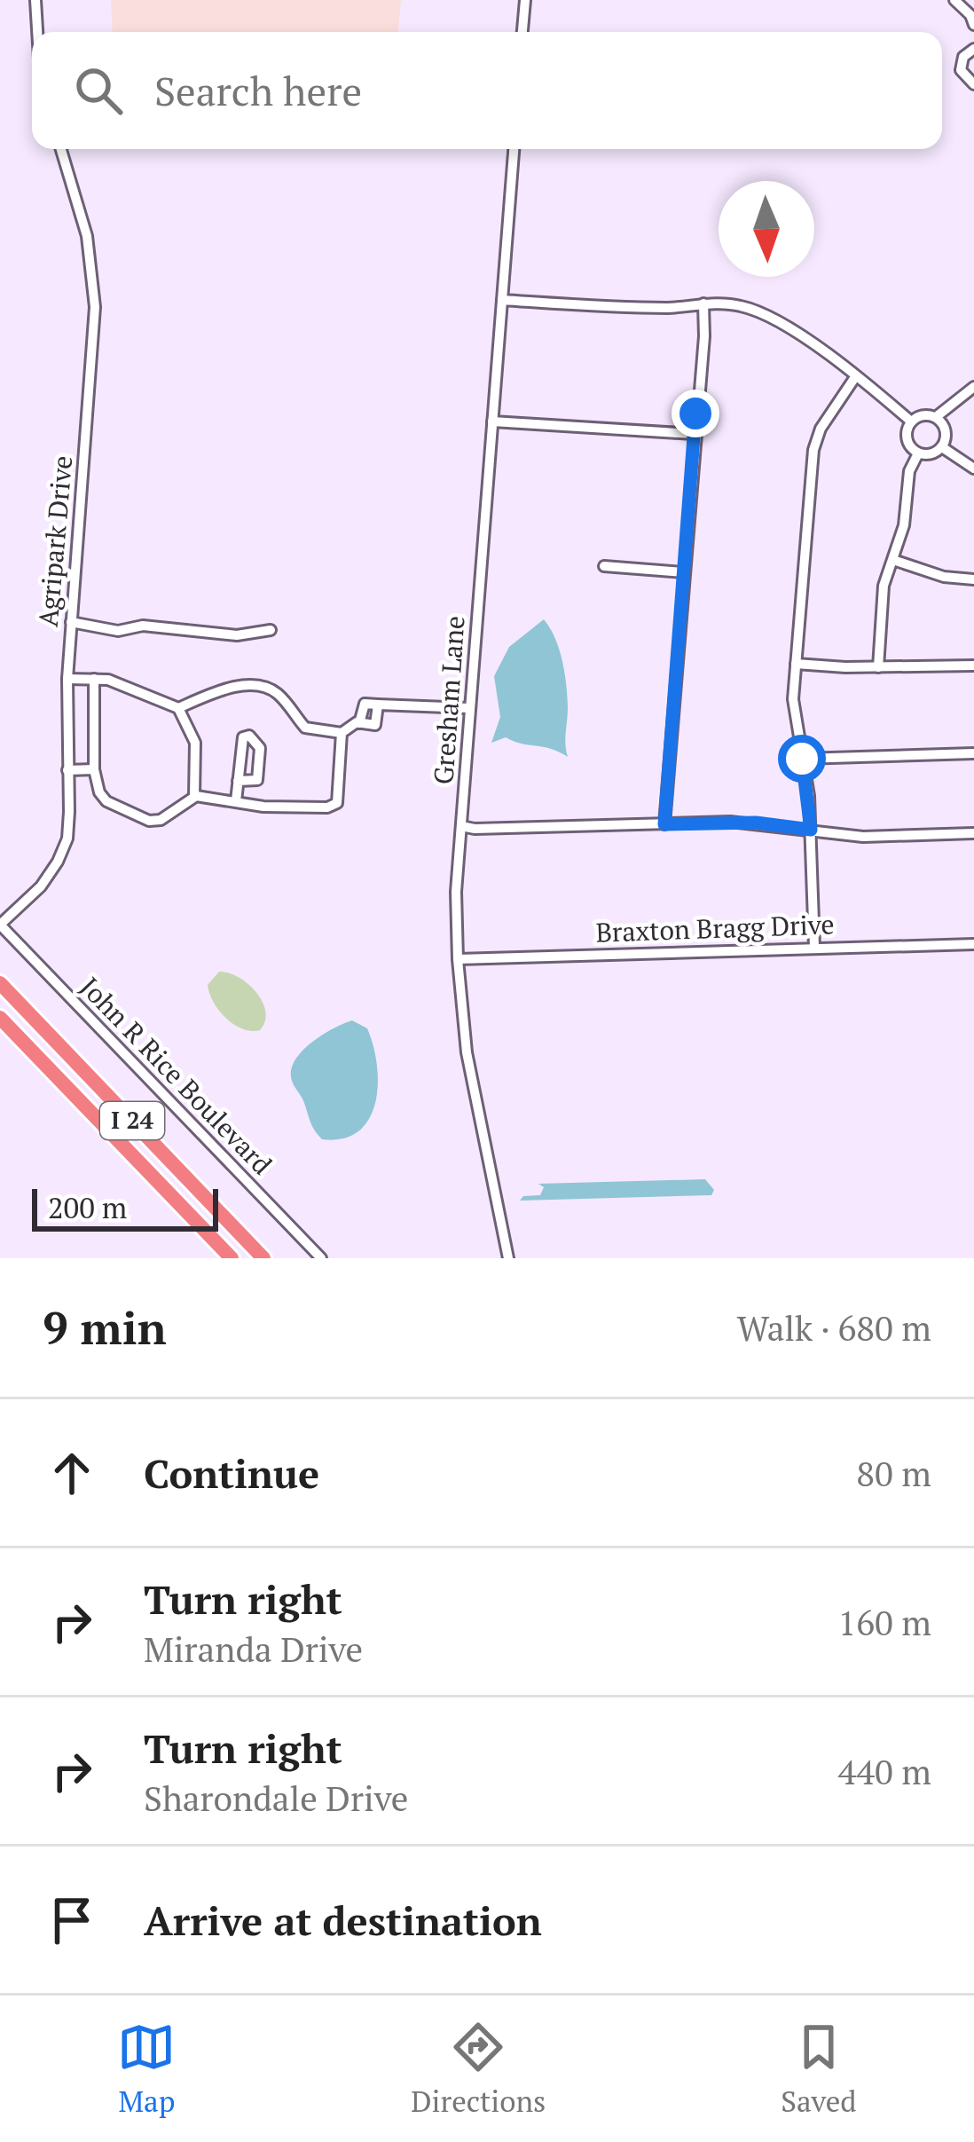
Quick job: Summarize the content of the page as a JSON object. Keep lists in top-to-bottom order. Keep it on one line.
{"streets":{"highway":["I 24"],"street":["Agripark Drive","Gresham Lane","Braxton Bragg Drive","John R Rice Boulevard"]},"crossings":[["Agripark Drive","John R Rice Boulevard"],["Gresham Lane","Braxton Bragg Drive"]],"scale_bar":"200 m","north":"bottom","page":{"search":"Search here","scale":"200 m","heading":["9 min","Walk · 680 m"],"list":[["Continue","80 m"],["Turn right","Miranda Drive","160 m"],["Turn right","Sharondale Drive","440 m"],"Arrive at destination"],"nav":["Map","Directions","Saved"]}}
